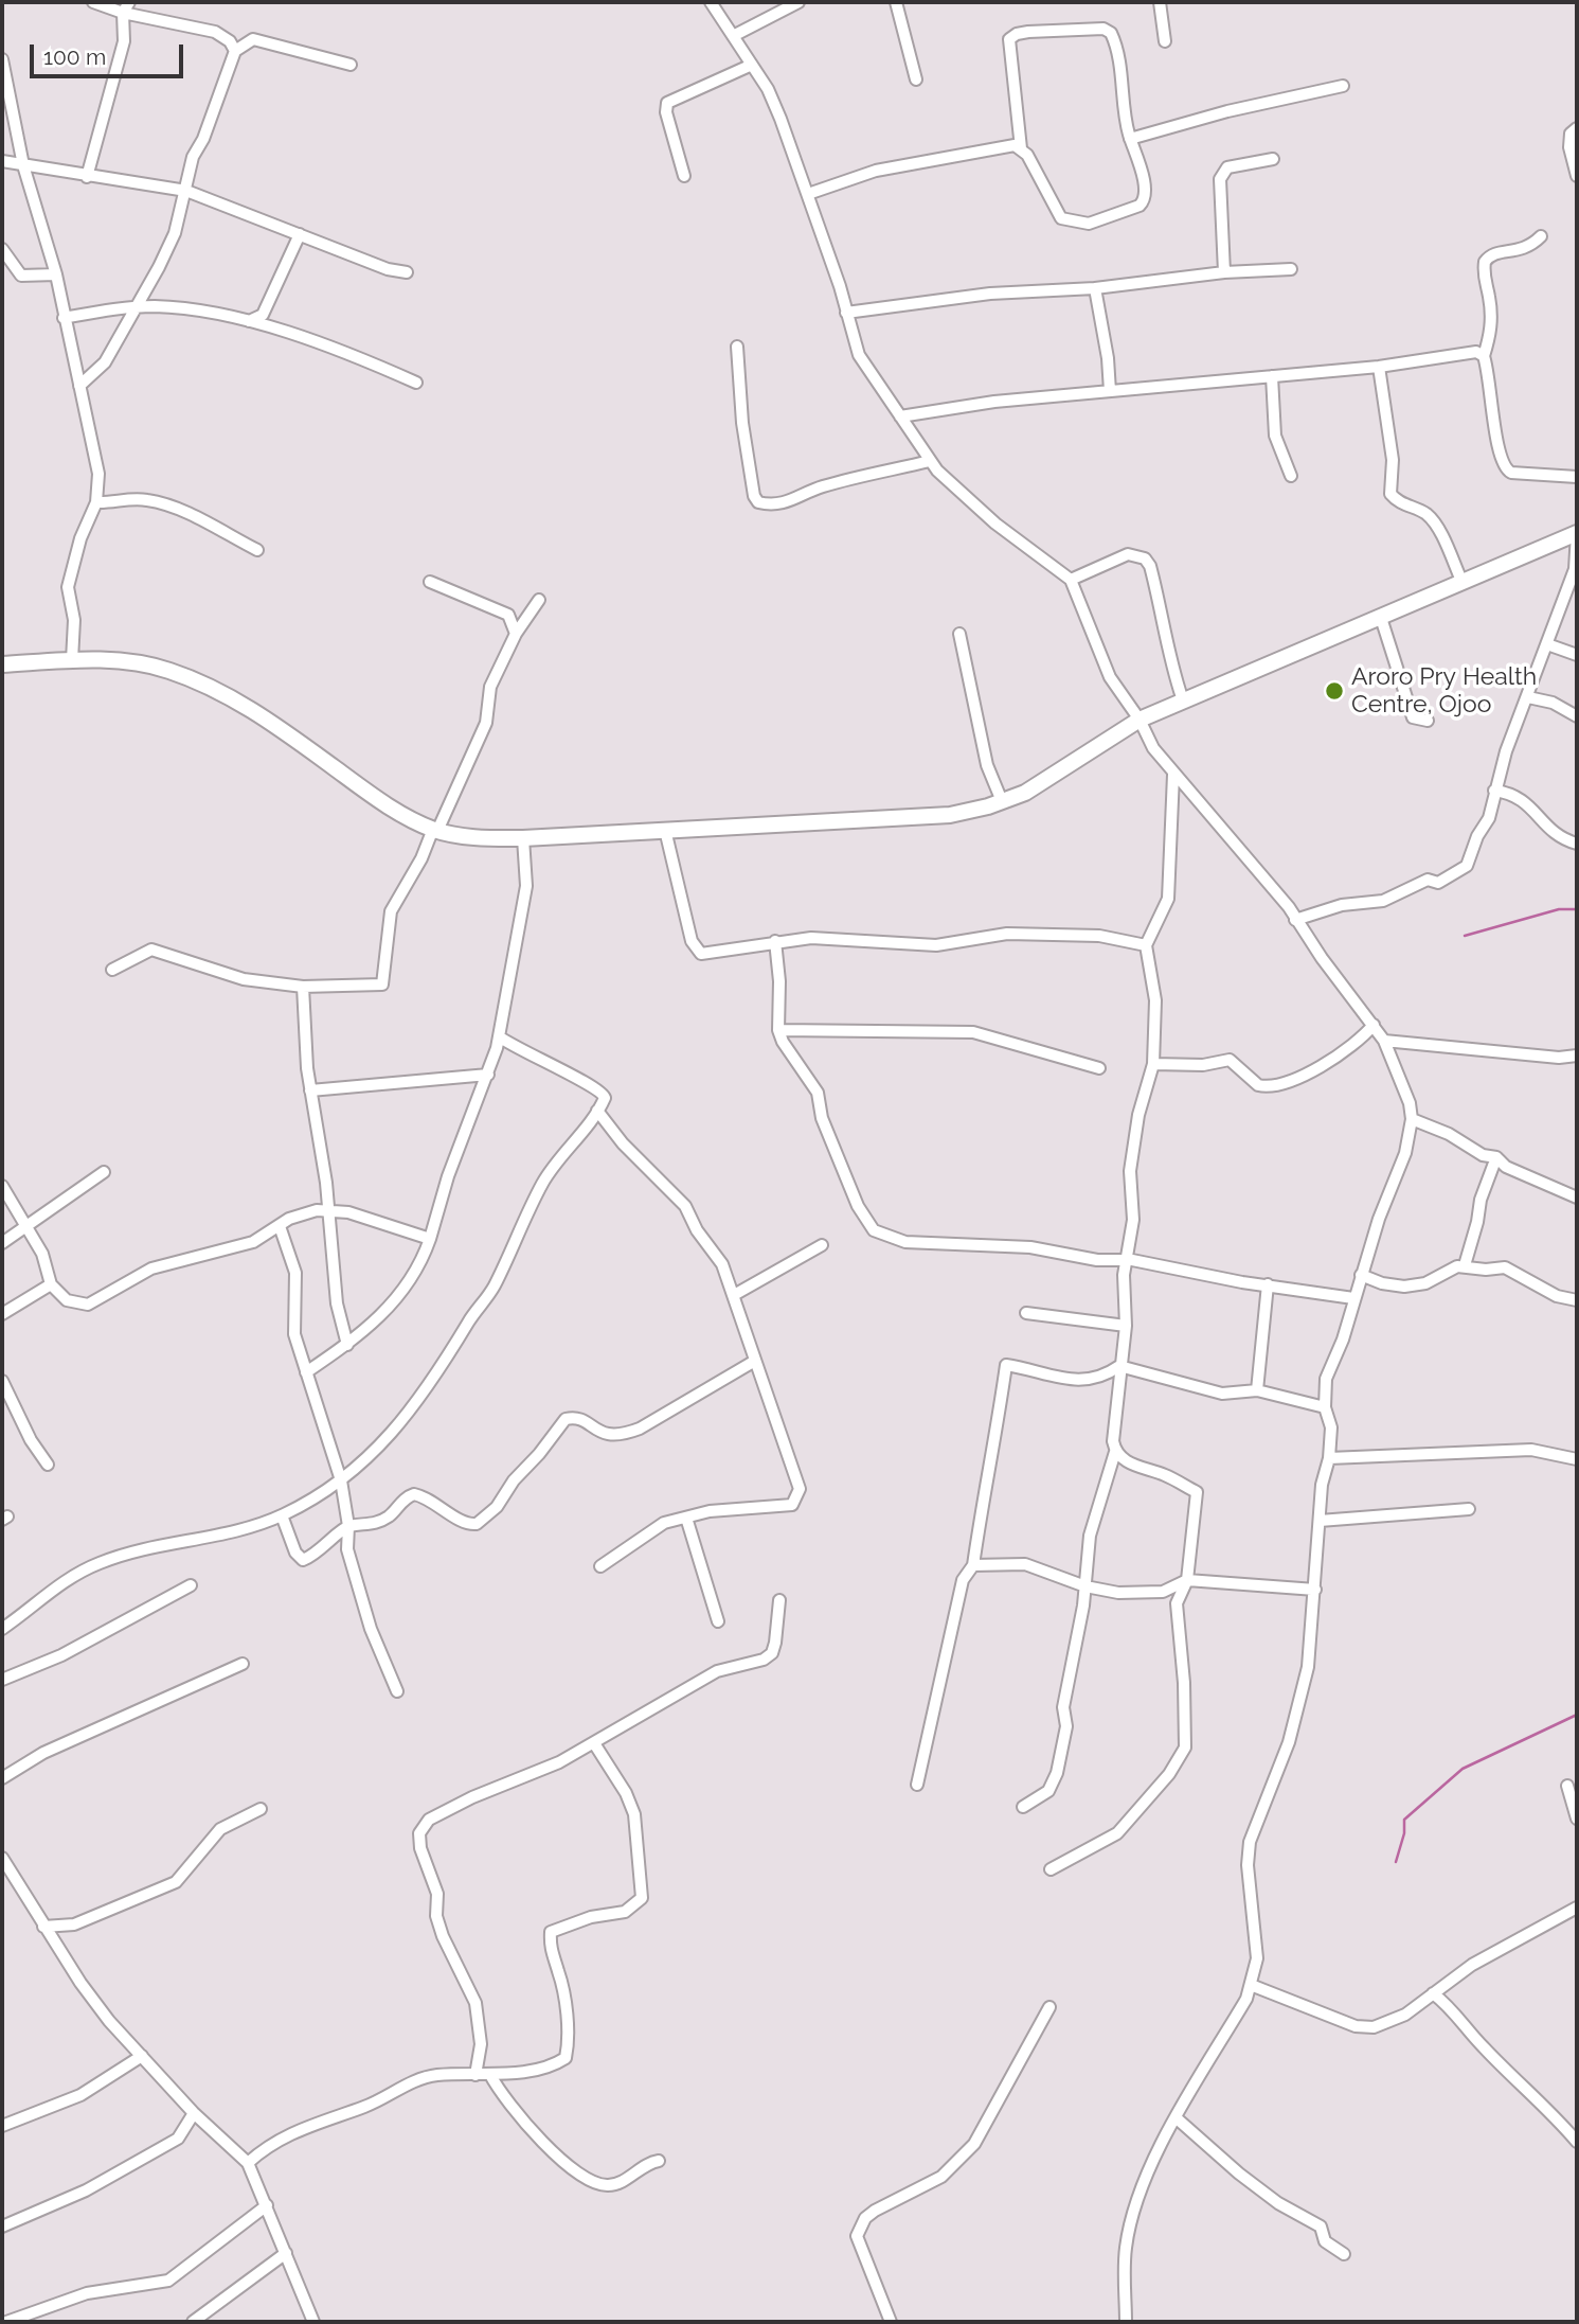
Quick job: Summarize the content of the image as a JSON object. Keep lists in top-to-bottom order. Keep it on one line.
{"places":["Aroro Pry Health Centre, Ojoo"],"scale_bar":"100 m"}
